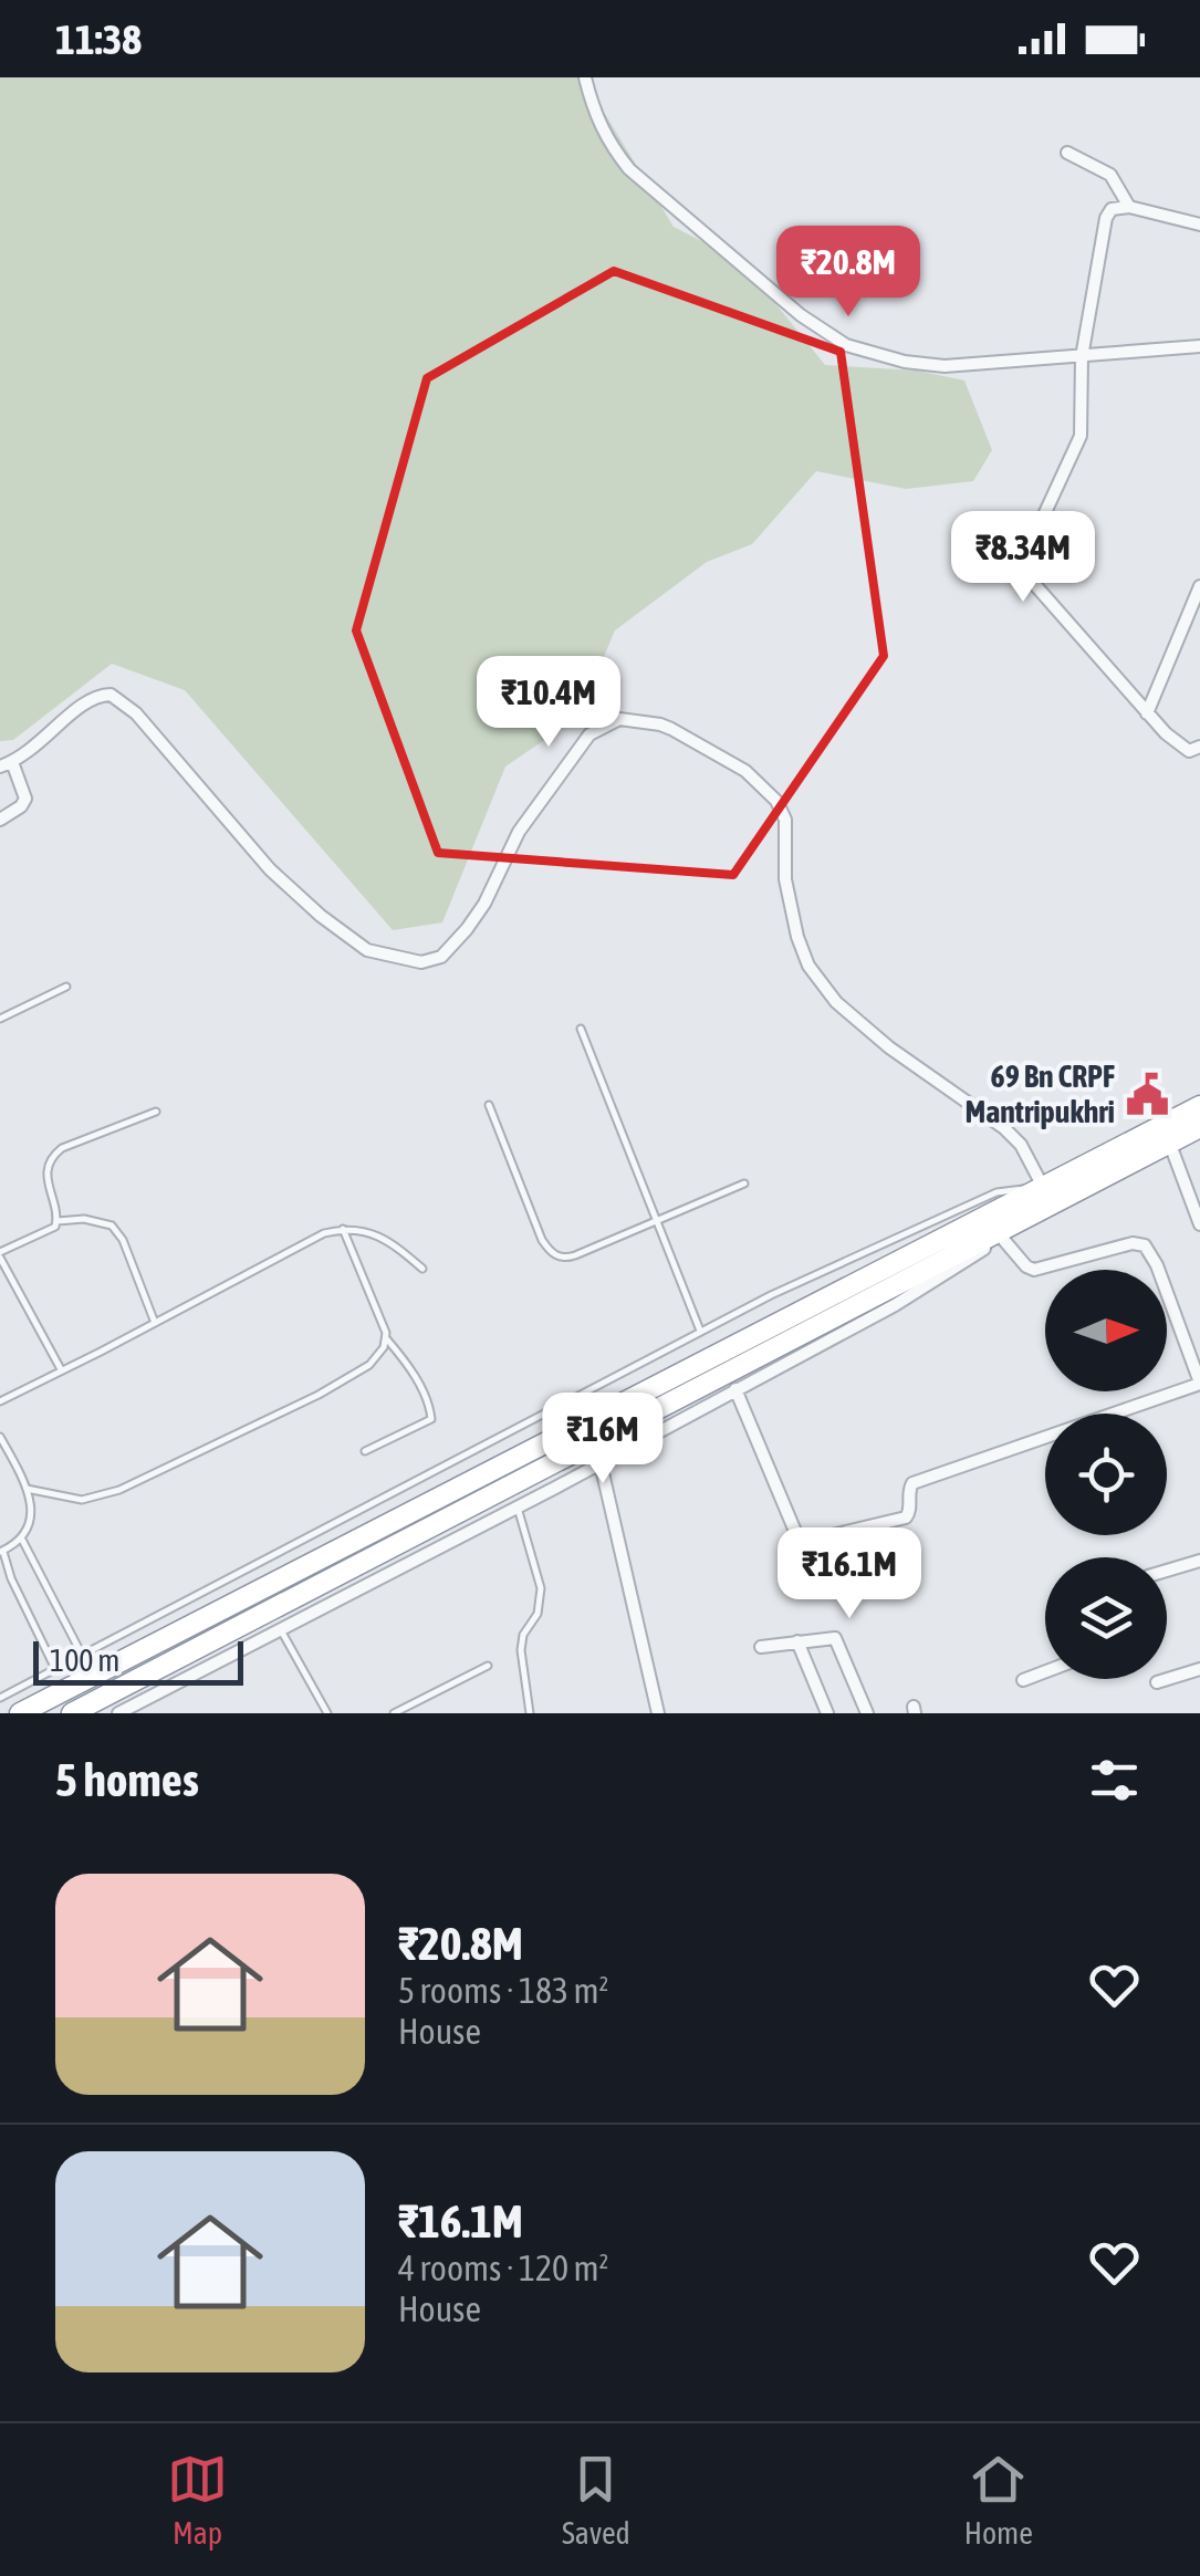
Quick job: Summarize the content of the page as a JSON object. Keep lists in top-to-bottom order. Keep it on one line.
{"places":{"public building":["69 Bn CRPF Mantripukhri"]},"scale_bar":"100 m","north":"right","page":{"status":"11:38","price":["₹20.8M","₹8.34M","₹10.4M","₹16M","₹16.1M"],"scale":"100 m","heading":"5 homes","list":[{"name":"₹20.8M","note":"5 rooms · 183 m² · House"},{"name":"₹16.1M","note":"4 rooms · 120 m² · House"}],"tabs":["Map","Saved","Home"]}}
